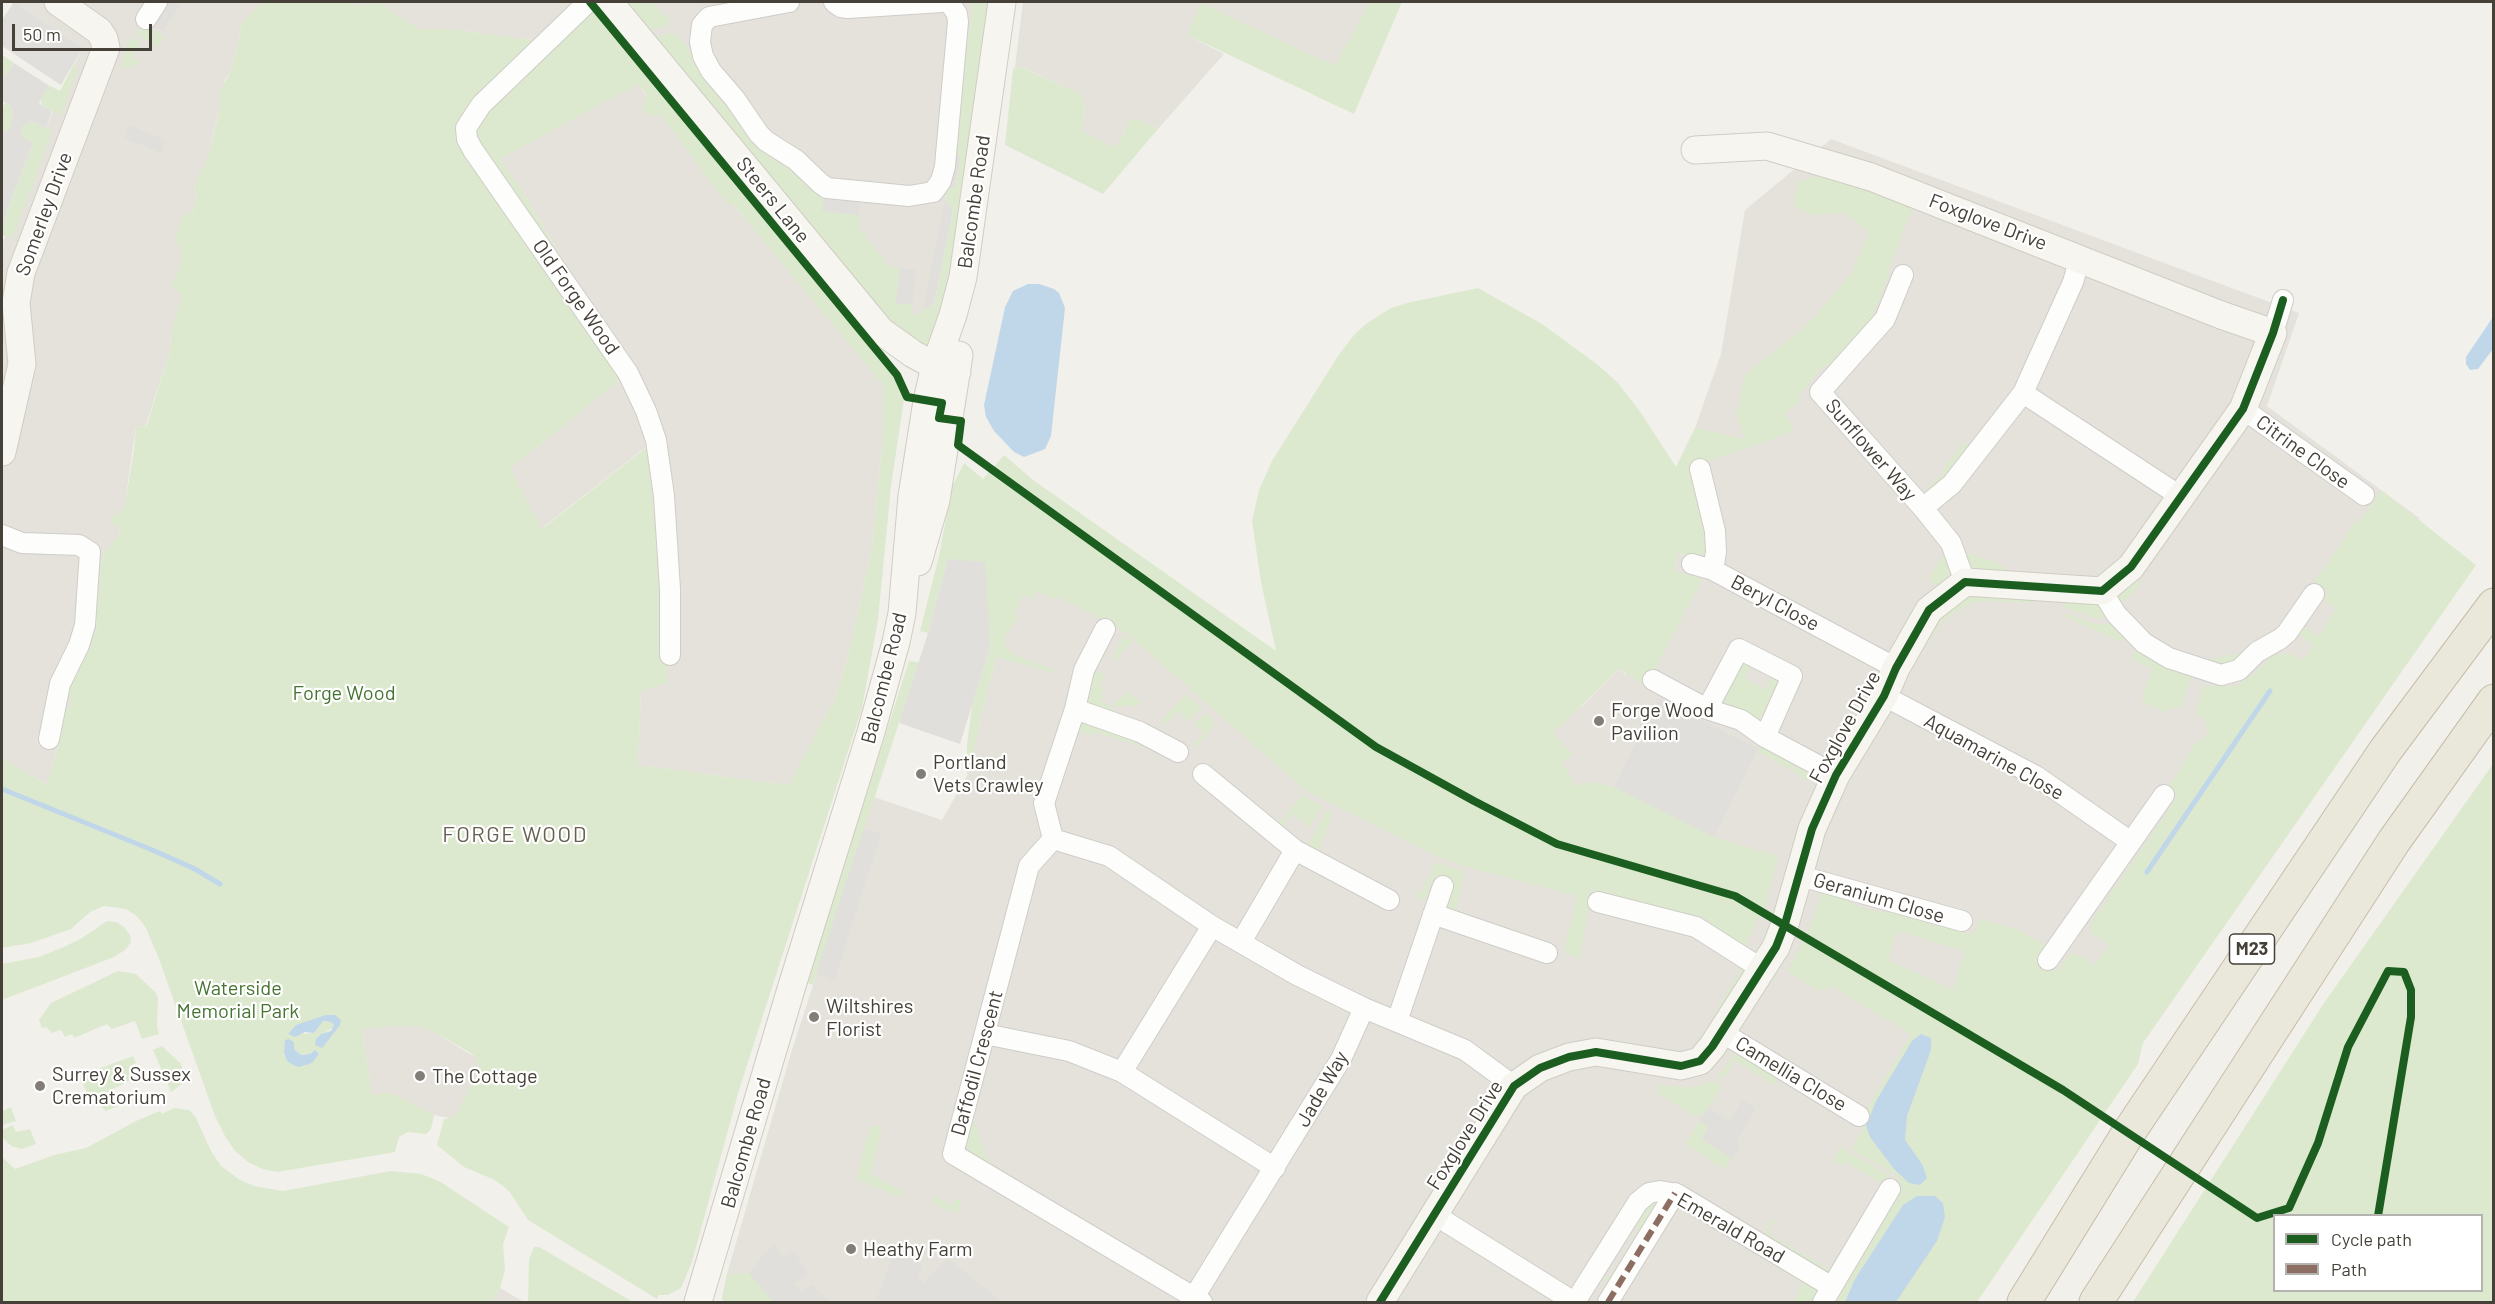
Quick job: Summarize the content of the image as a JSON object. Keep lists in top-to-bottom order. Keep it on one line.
{"streets":{"highway":["M23"],"street":["Steers Lane","Balcombe Road","Somerley Drive","Foxglove Drive","Old Forge Wood","Sunflower Way","Citrine Close","Beryl Close","Aquamarine Close","Geranium Close","Daffodil Crescent","Camellia Close","Jade Way","Emerald Road"]},"crossings":[["Steers Lane","Balcombe Road"],["Foxglove Drive","Sunflower Way"],["Foxglove Drive","Beryl Close"],["Foxglove Drive","Aquamarine Close"],["Foxglove Drive","Geranium Close"],["Foxglove Drive","Camellia Close"],["Foxglove Drive","Emerald Road"],["Daffodil Crescent","Jade Way"]],"districts":["FORGE WOOD"],"parks":["Forge Wood","Waterside Memorial Park"],"places":["Forge Wood Pavilion","Portland Vets Crawley","Wiltshires Florist","The Cottage","Surrey & Sussex Crematorium","Heathy Farm"],"legend":["Cycle path","Path"],"scale_bar":"50 m"}
